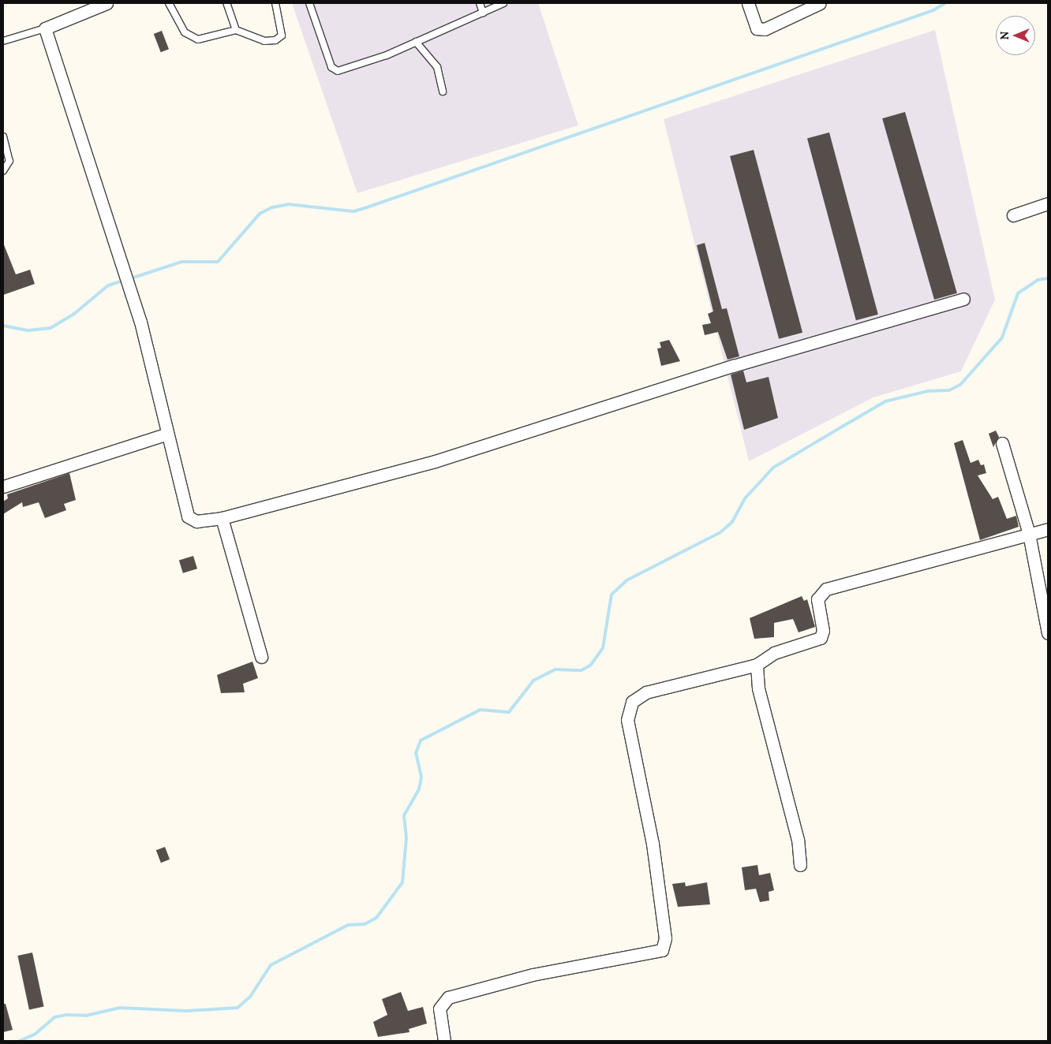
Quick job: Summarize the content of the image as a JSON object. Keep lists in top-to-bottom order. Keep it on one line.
{"north":"left"}
